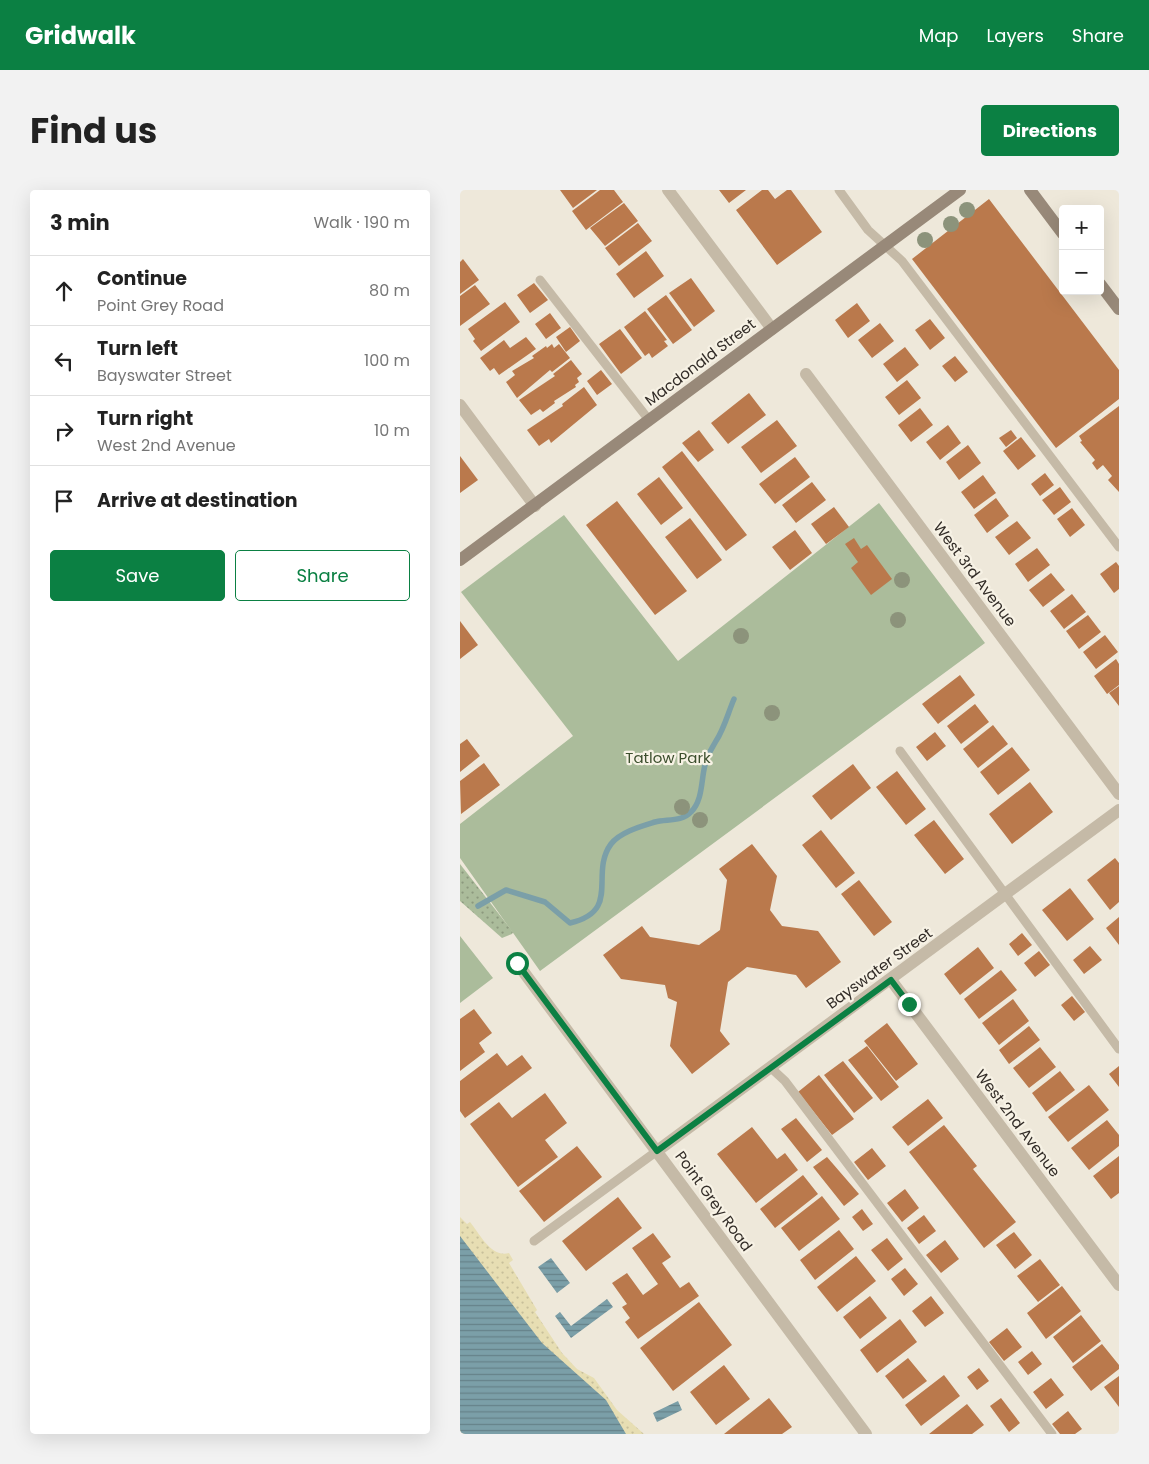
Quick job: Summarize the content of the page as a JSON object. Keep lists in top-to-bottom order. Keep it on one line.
{"streets":{"main road":["Macdonald Street"],"street":["West 3rd Avenue","Bayswater Street","West 2nd Avenue","Point Grey Road"]},"crossings":[["Bayswater Street","West 2nd Avenue"],["Bayswater Street","Point Grey Road"]],"parks":["Tatlow Park"],"page":{"header":"Gridwalk","nav":["Map","Layers","Share"],"title":"Find us","buttons":["Directions",["Save","Share"]],"heading":["3 min","Walk · 190 m"],"map_buttons":["+","−"],"list":[["Continue","Point Grey Road","80 m"],["Turn left","Bayswater Street","100 m"],["Turn right","West 2nd Avenue","10 m"],"Arrive at destination"]}}
